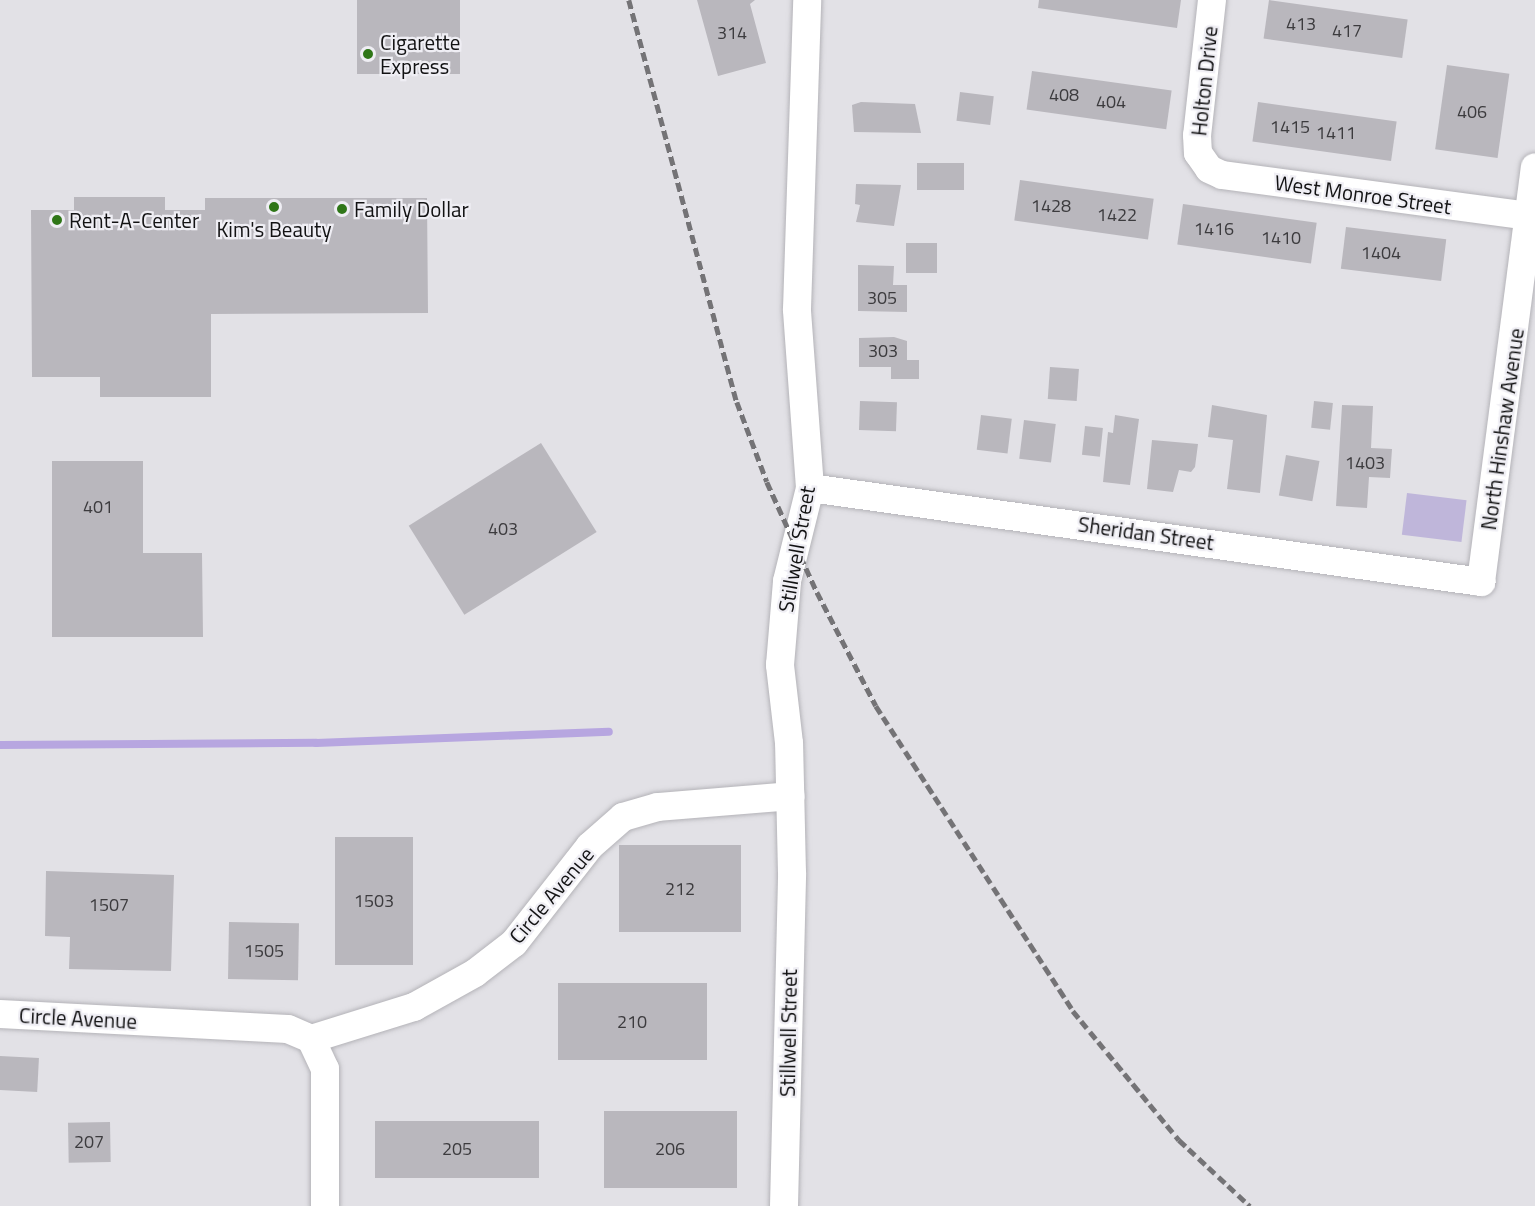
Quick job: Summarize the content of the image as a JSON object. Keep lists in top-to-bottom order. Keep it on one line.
{"streets":{"street":["Holton Drive","West Monroe Street","North Hinshaw Avenue","Sheridan Street","Stillwell Street","Circle Avenue"]},"crossings":[["Holton Drive","West Monroe Street"],["West Monroe Street","North Hinshaw Avenue"],["North Hinshaw Avenue","Sheridan Street"],["Sheridan Street","Stillwell Street"],["Stillwell Street","Circle Avenue"]],"places":["Cigarette Express","Kim's Beauty","Family Dollar","Rent-A-Center"],"house_numbers":["413","417","314","408","404","406","1415","1411","1428","1422","1416","1410","1404","305","303","1403","401","403","212","1503","1507","1505","210","207","205","206"]}
